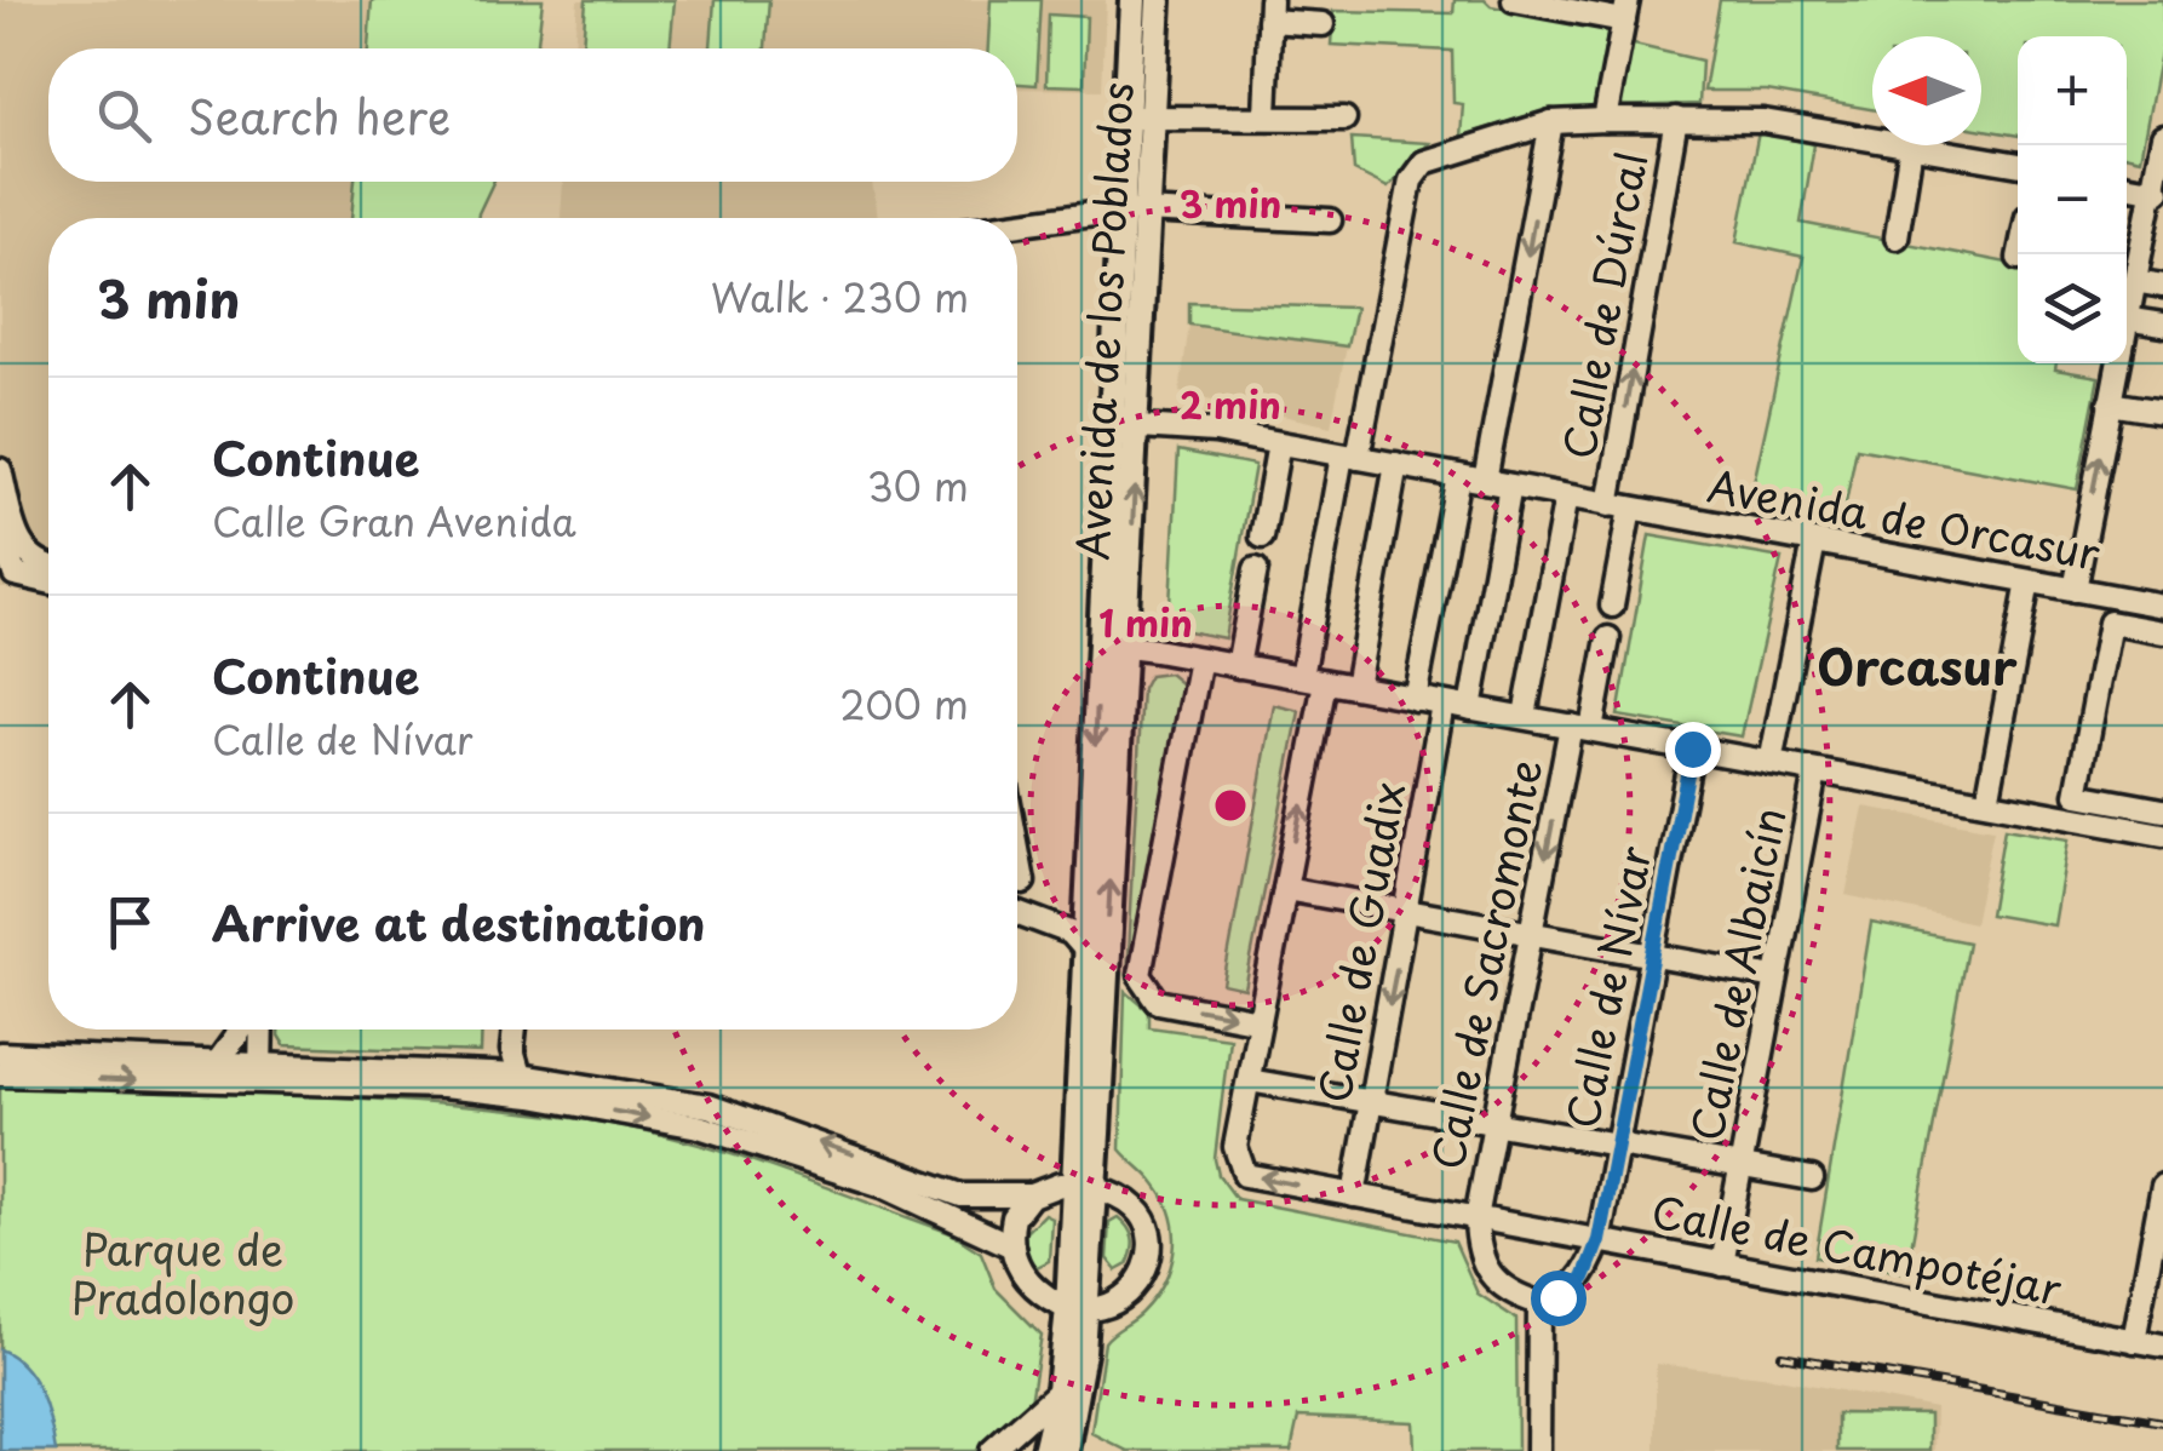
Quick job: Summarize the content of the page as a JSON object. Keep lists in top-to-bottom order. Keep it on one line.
{"streets":{"main road":["Avenida de los Poblados"],"street":["Calle de Dúrcal","Avenida de Orcasur","Calle de Guadix","Calle de Sacromonte","Calle de Albaicín","Calle de Nívar","Calle de Campotéjar"]},"crossings":[["Calle de Dúrcal","Avenida de Orcasur"],["Avenida de los Poblados","Avenida de Orcasur"],["Calle de Guadix","Calle de Campotéjar"],["Calle de Sacromonte","Calle de Campotéjar"],["Calle de Albaicín","Calle de Campotéjar"],["Calle de Nívar","Calle de Campotéjar"]],"one_way":["Calle de Guadix","Calle de Sacromonte"],"districts":["Orcasur"],"parks":["Parque de Pradolongo"],"north":"left","page":{"map_buttons":["+","−"],"search":"Search here","heading":["3 min","Walk · 230 m"],"list":[["Continue","Calle Gran Avenida","30 m"],["Continue","Calle de Nívar","200 m"],"Arrive at destination"]},"rings":["3 min","2 min","1 min"]}
